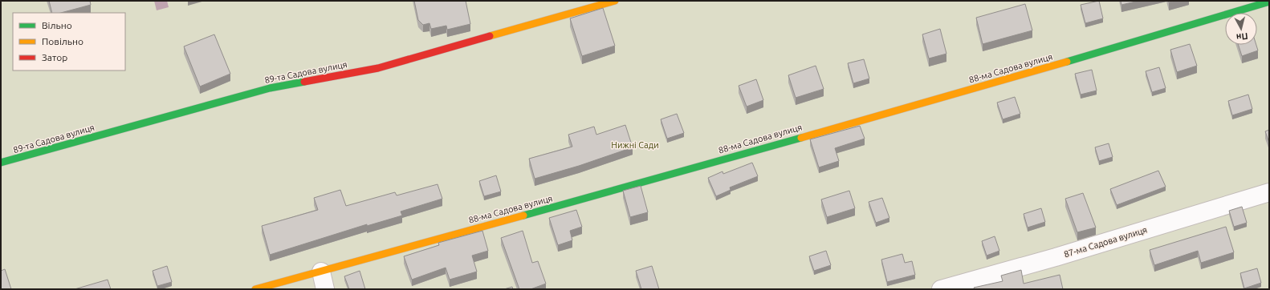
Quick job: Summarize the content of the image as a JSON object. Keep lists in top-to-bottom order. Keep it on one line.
{"streets":{"street":["88-ма Садова вулиця","89-та Садова вулиця","87-ма Садова вулиця"]},"parks":["Нижні Сади"],"legend":["Вільно","Повільно","Затор"],"north":"bottom"}
